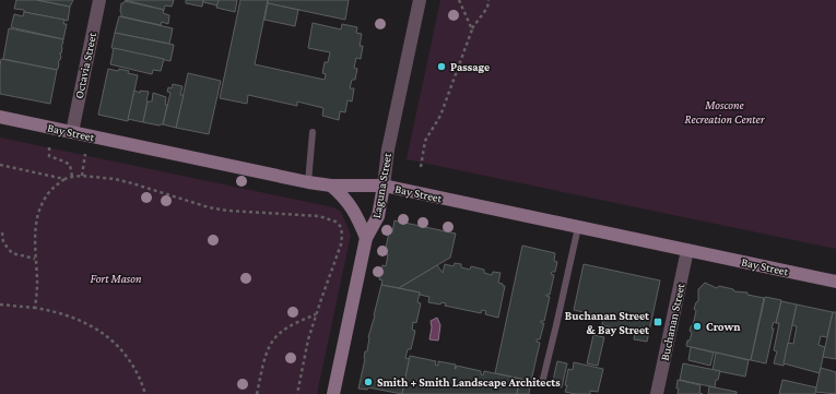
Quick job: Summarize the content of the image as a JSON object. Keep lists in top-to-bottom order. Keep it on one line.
{"streets":{"main road":["Bay Street","Laguna Street"],"street":["Octavia Street","Buchanan Street"]},"crossings":[["Octavia Street","Bay Street"],["Bay Street","Laguna Street"],["Bay Street","Buchanan Street"]],"parks":["Moscone Recreation Center","Fort Mason"],"places":{"other":["Passage","Crown","Smith + Smith Landscape Architects"],"transit":["Buchanan Street & Bay Street"]}}
